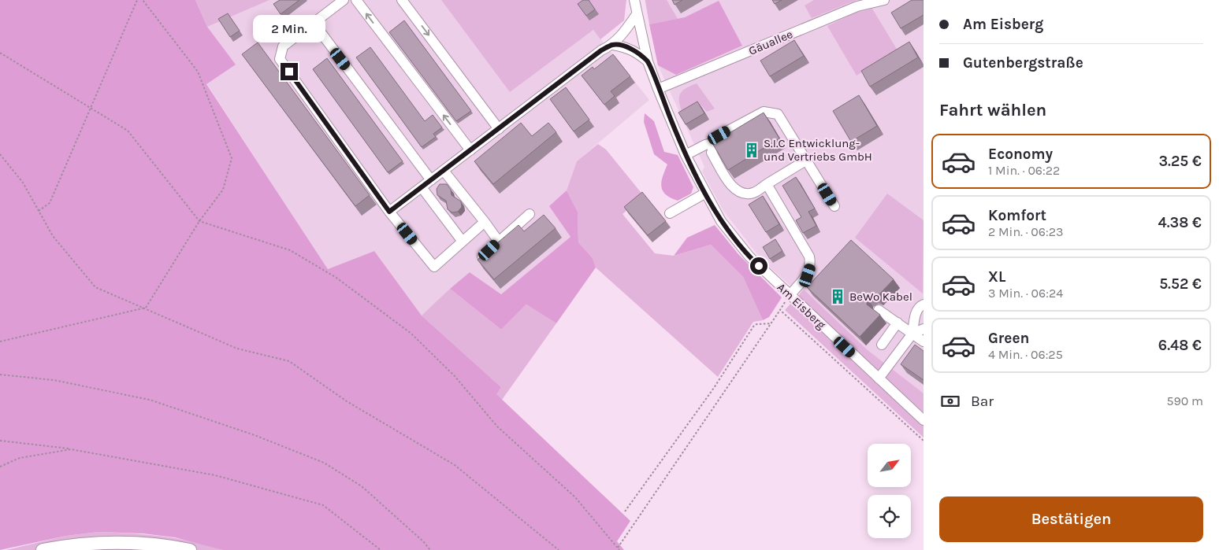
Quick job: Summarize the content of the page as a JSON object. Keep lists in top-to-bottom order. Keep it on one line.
{"streets":{"street":["Gäuallee","Am Eisberg"]},"crossings":[["Gäuallee","Am Eisberg"]],"places":{"building":["S.I.C Entwicklung- und Vertriebs GmbH","BeWo Kabel"]},"north":"top right","page":{"banner":["Am Eisberg","Gutenbergstraße"],"bubble":"2 Min.","heading":"Fahrt wählen","list":[{"name":"Economy","note":"1 Min. · 06:22","value":"3.25 €"},{"name":"Komfort","note":"2 Min. · 06:23","value":"4.38 €"},{"name":"XL","note":"3 Min. · 06:24","value":"5.52 €"},{"name":"Green","note":"4 Min. · 06:25","value":"6.48 €"}],"pay":["Bar","590 m"],"buttons":"Bestätigen"}}
